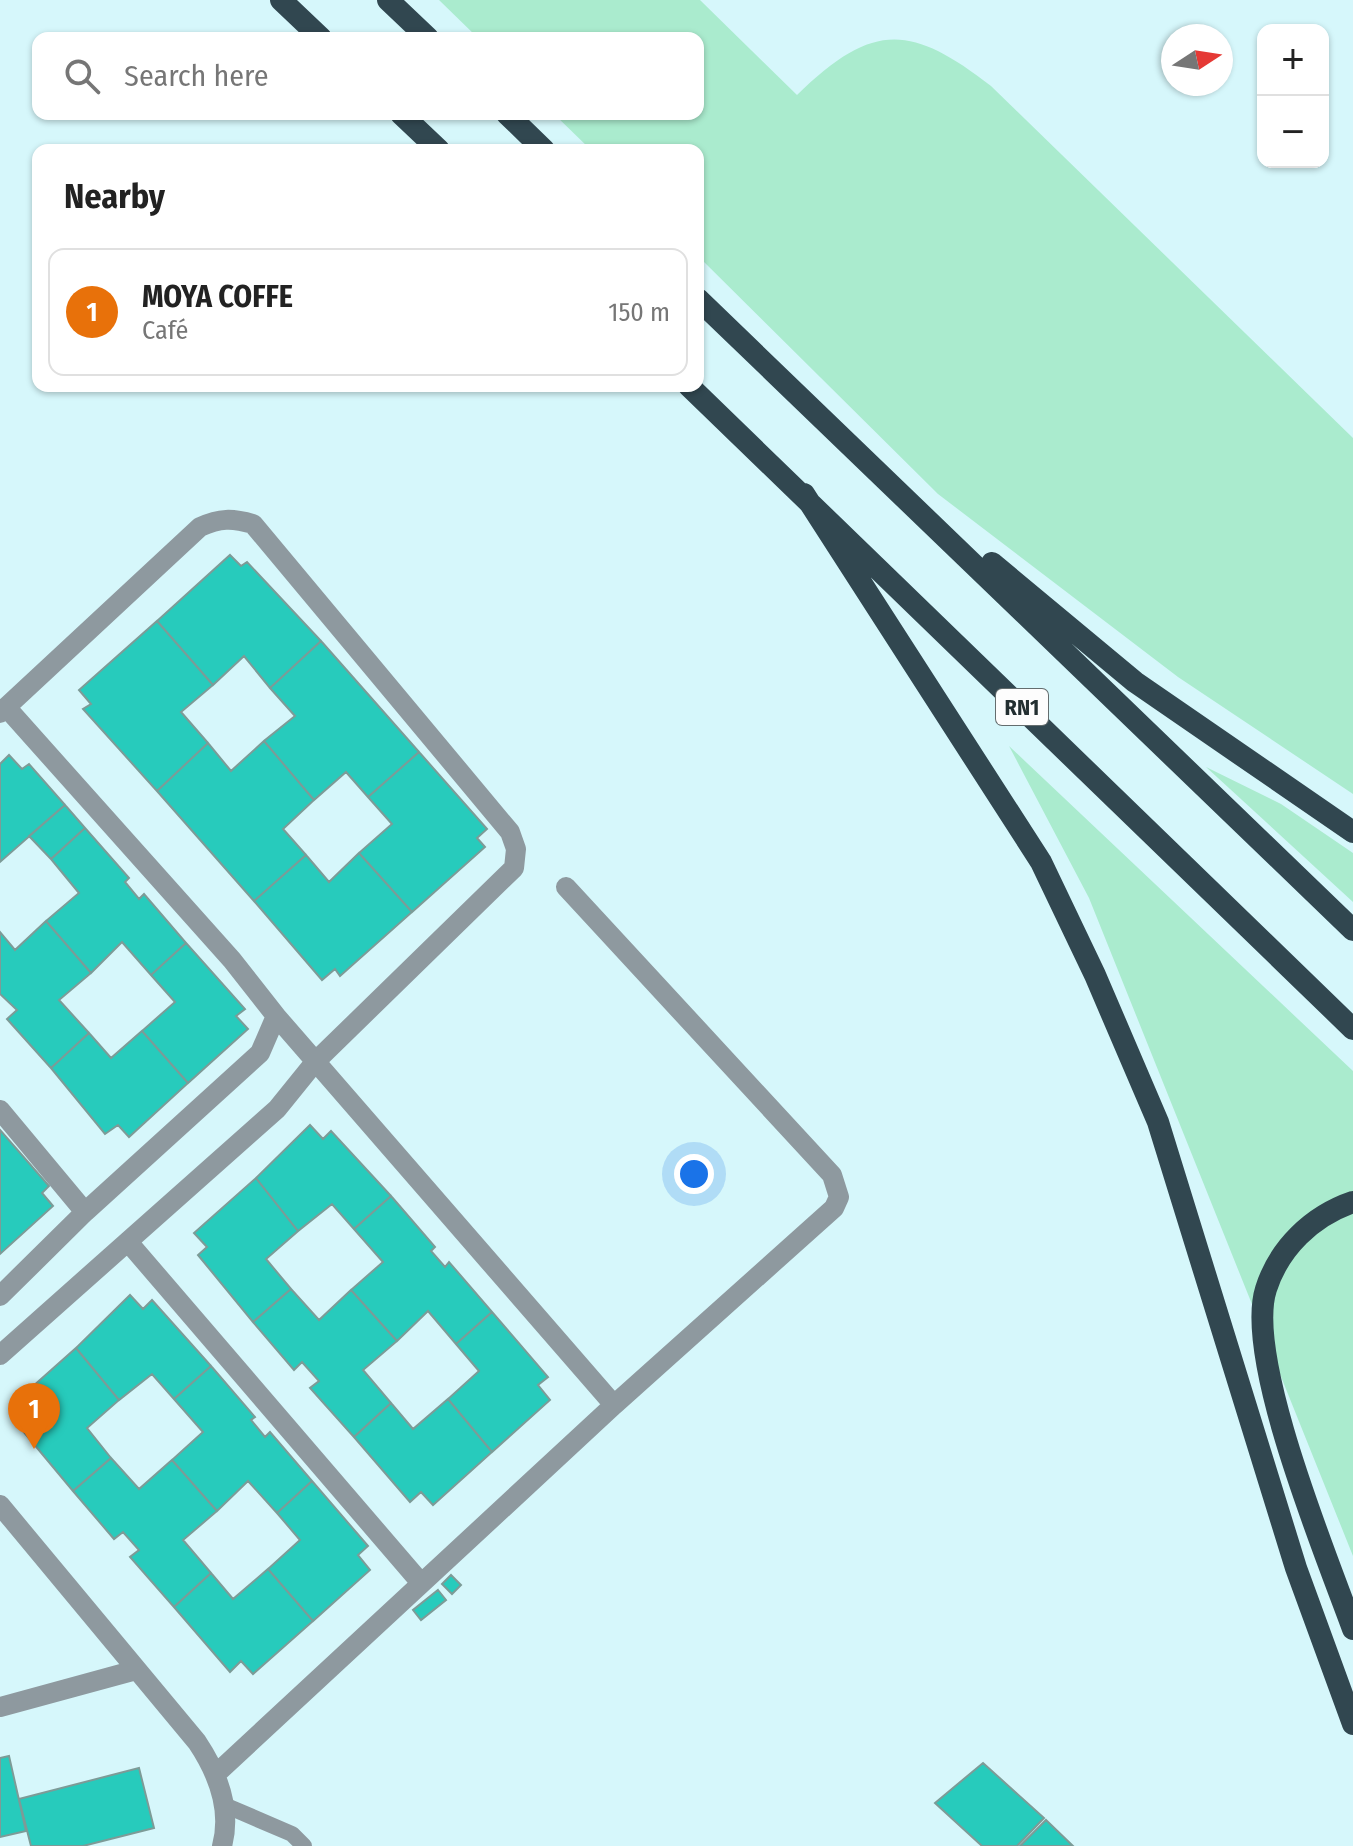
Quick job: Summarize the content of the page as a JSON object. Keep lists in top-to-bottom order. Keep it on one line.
{"streets":{"highway":["RN1"]},"north":"right","page":{"map_buttons":["+","−"],"search":"Search here","heading":"Nearby","list":[{"mark":"1","name":"MOYA COFFE","note":"Café","value":"150 m"}],"pins":"1"}}
